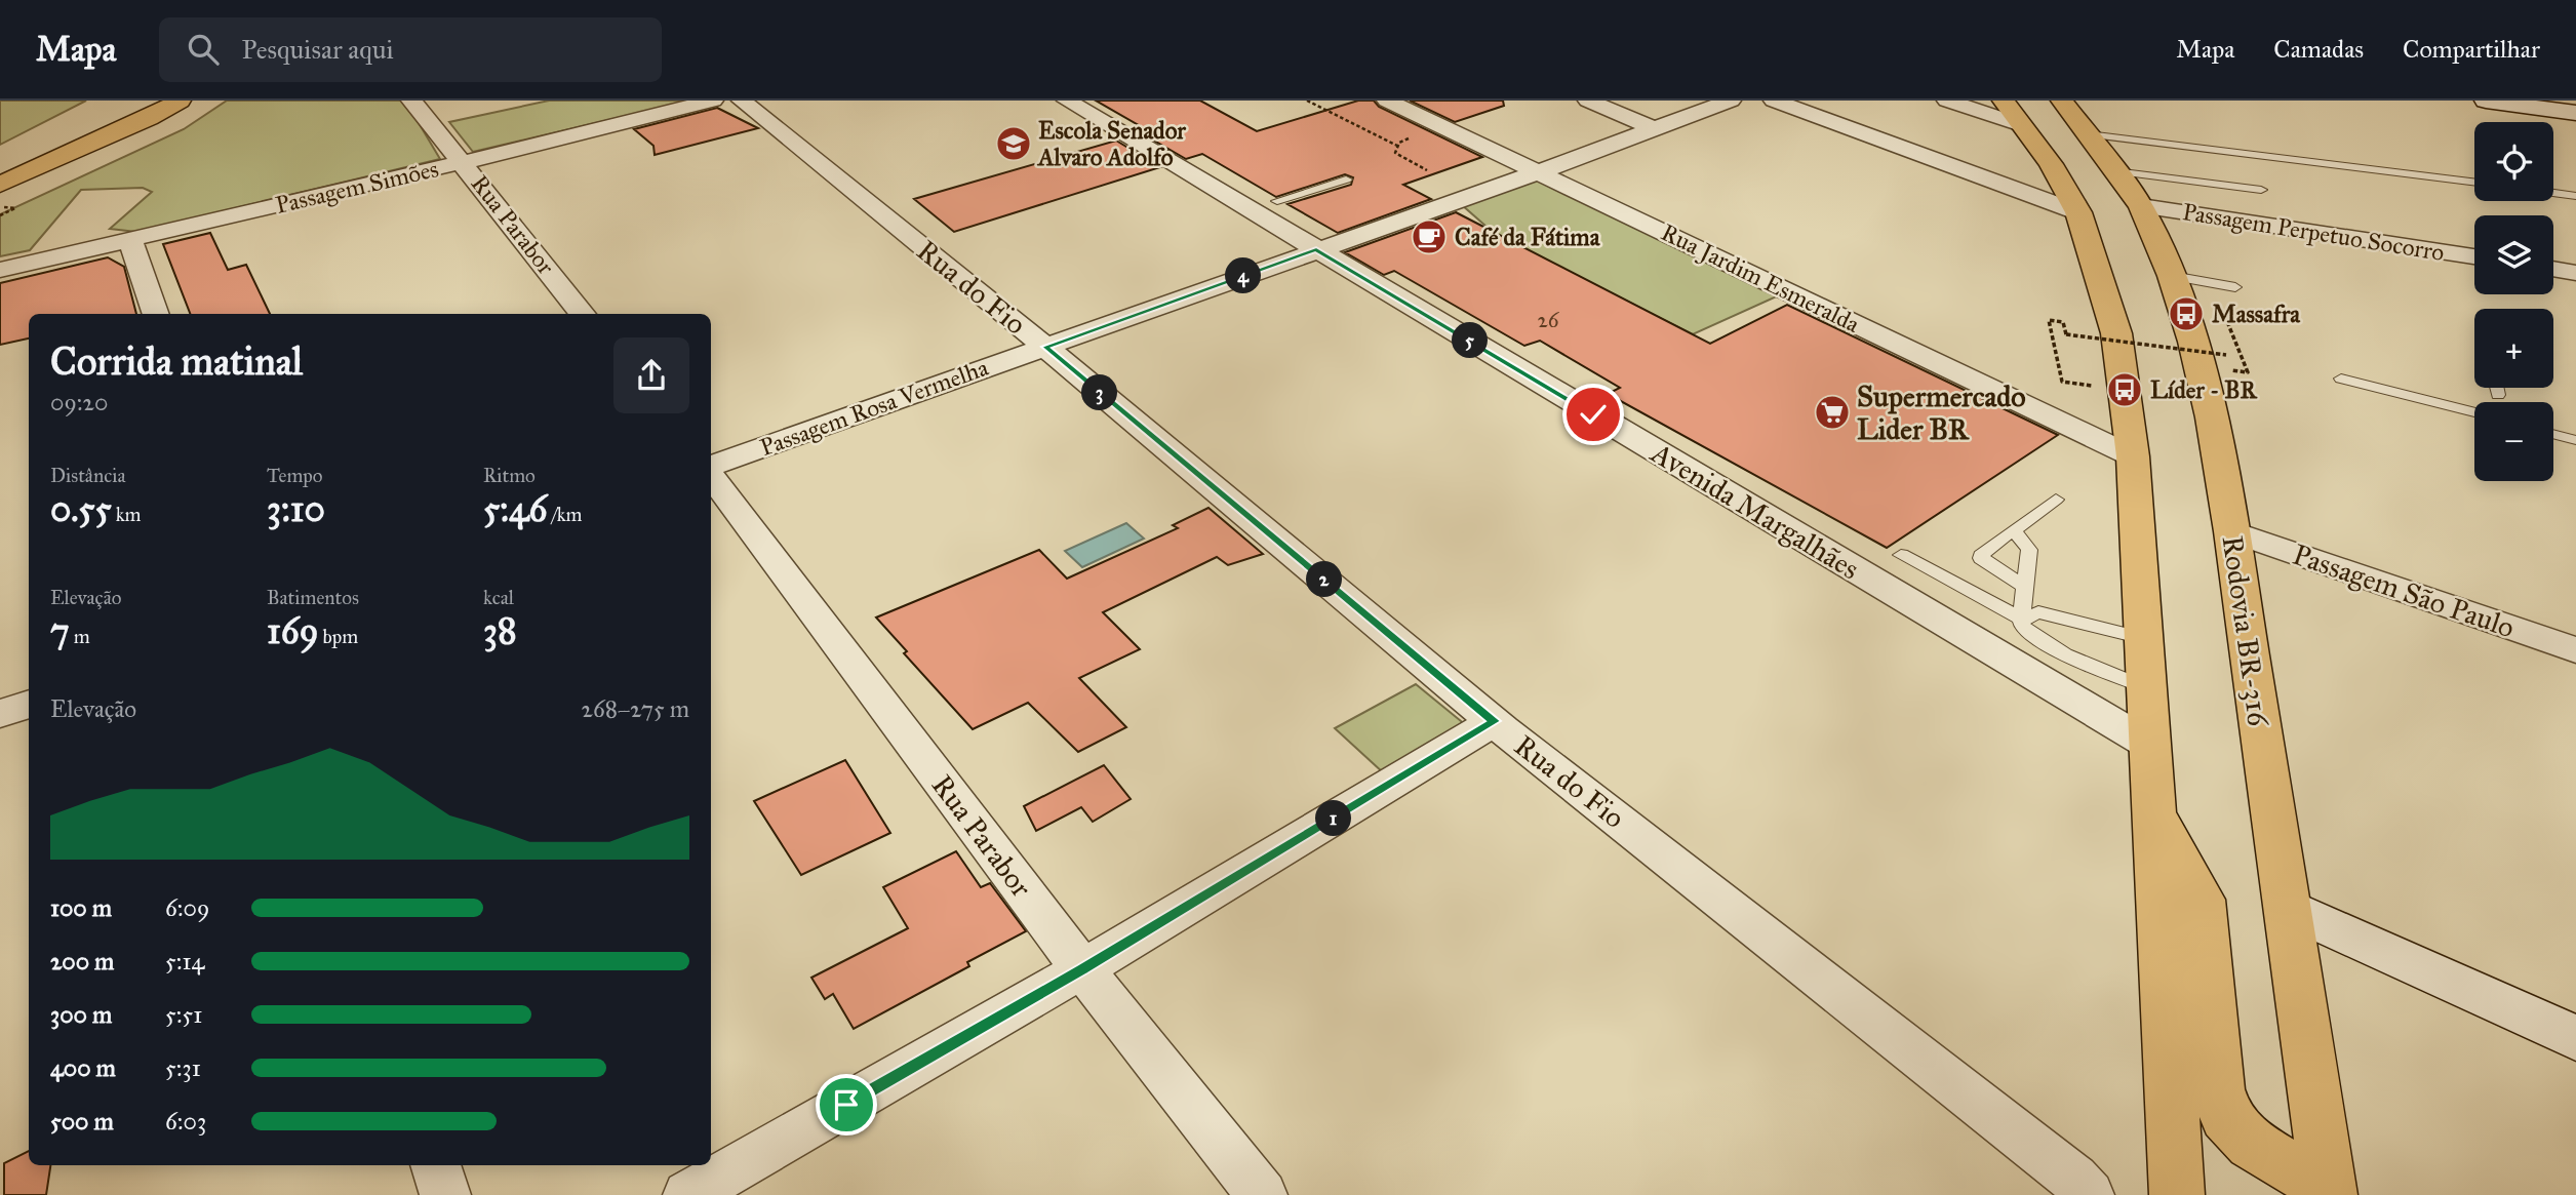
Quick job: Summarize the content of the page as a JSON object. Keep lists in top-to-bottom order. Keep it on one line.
{"streets":{"main road":["Rodovia BR-316"],"street":["Passagem Simões","Rua Parabor","Passagem Perpetuo Socorro","Rua Jardim Esmeralda","Rua do Fio","Passagem Rosa Vermelha","Avenida Margalhães","Passagem São Paulo"]},"crossings":[["Passagem Simões","Rua Parabor"],["Passagem Perpetuo Socorro","Rodovia BR-316"],["Rua Jardim Esmeralda","Passagem Rosa Vermelha"],["Rua do Fio","Passagem Rosa Vermelha"],["Passagem Rosa Vermelha","Avenida Margalhães"],["Passagem São Paulo","Rodovia BR-316"]],"places":{"school or university":["Escola Senador Alvaro Adolfo"],"cafe":["Café da Fátima"],"bus stop":["Massafra","Líder - BR"],"supermarket":["Supermercado Lider BR"]},"house_numbers":["26"],"page":{"header":"Mapa","search":"Pesquisar aqui","nav":["Mapa","Camadas","Compartilhar"],"map_buttons":["+","−"],"pins":["4","5","3","2","1"],"heading":["Corrida matinal","09:20"],"stats":[["Distância","0.55 km"],["Tempo","3:10"],["Ritmo","5:46 /km"],["Elevação","7 m"],["Batimentos","169 bpm"],["kcal","38"]],"chart":["Elevação","268–275 m"],"list":[{"name":"100 m","note":"6:09"},{"name":"200 m","note":"5:14"},{"name":"300 m","note":"5:51"},{"name":"400 m","note":"5:31"},{"name":"500 m","note":"6:03"}]}}
